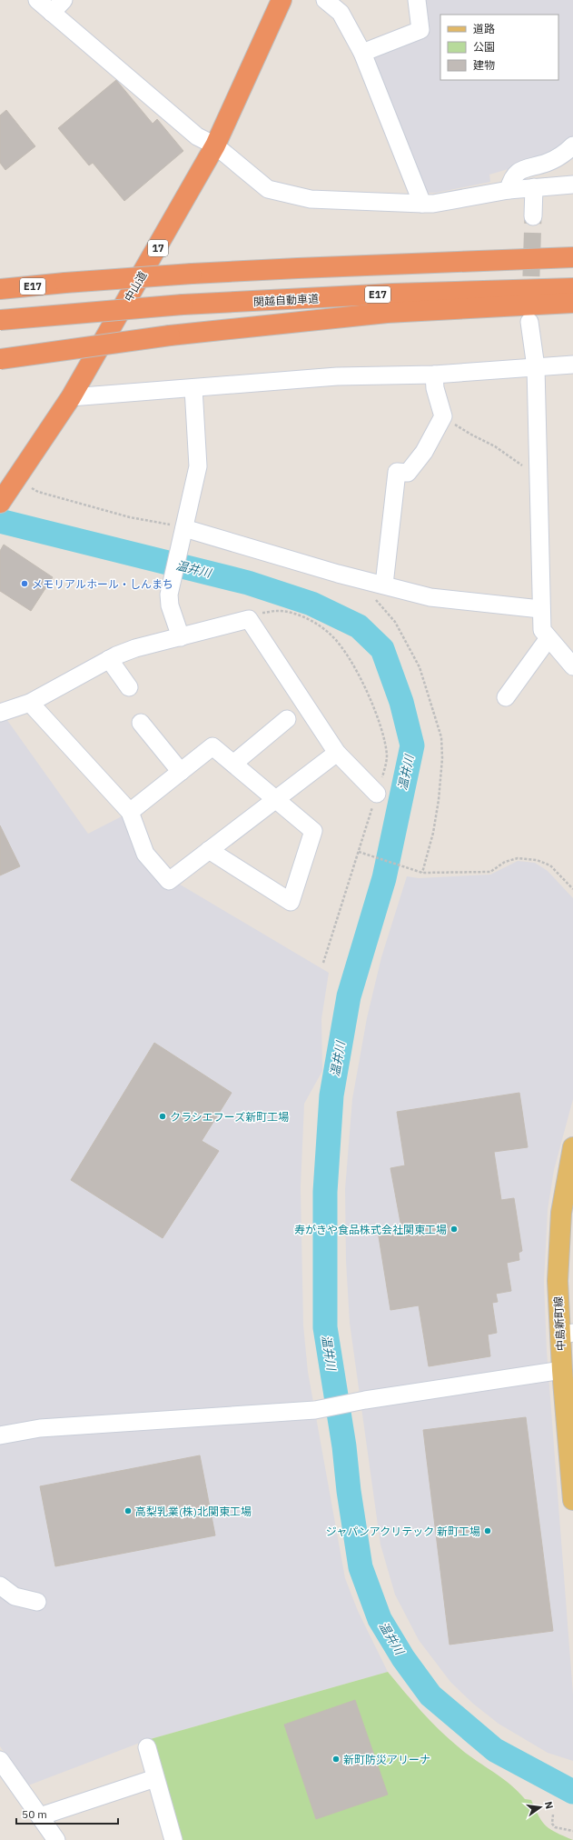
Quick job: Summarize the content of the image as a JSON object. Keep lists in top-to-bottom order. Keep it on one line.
{"streets":{"highway":["17","E17","中山道","関越自動車道"],"main road":["中島新町線"]},"water":["温井川"],"places":["メモリアルホール・しんまち","クラシエフーズ新町工場","寿がきや食品株式会社関東工場","高梨乳業(株)北関東工場","ジャパンアクリテック 新町工場","新町防災アリーナ"],"legend":["道路","公園","建物"],"scale_bar":"50 m","north":"right"}
